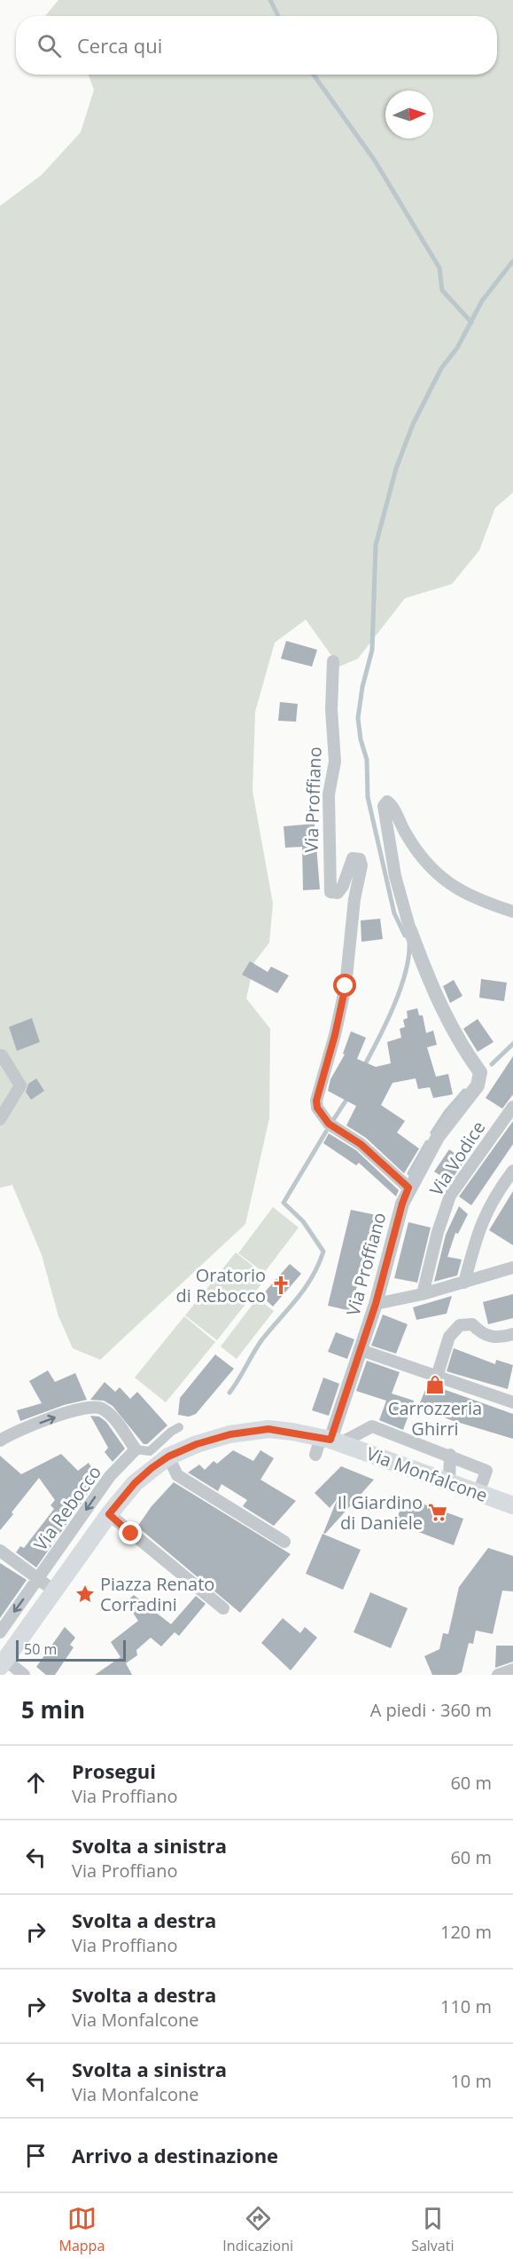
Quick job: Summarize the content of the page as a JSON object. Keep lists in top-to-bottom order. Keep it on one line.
{"streets":{"main road":["Via Monfalcone"],"street":["Via Proffiano","Via Vodice","Via Rebocco"]},"crossings":[["Via Proffiano","Via Monfalcone"]],"one_way":["Via Rebocco"],"places":{"church":["Oratorio di Rebocco"],"shop":["Carrozzeria Ghirri"],"supermarket":["Il Giardino di Daniele"],"place":["Piazza Renato Corradini"]},"scale_bar":"50 m","north":"right","page":{"search":"Cerca qui","scale":"50 m","heading":["5 min","A piedi · 360 m"],"list":[["Prosegui","Via Proffiano","60 m"],["Svolta a sinistra","Via Proffiano","60 m"],["Svolta a destra","Via Proffiano","120 m"],["Svolta a destra","Via Monfalcone","110 m"],["Svolta a sinistra","Via Monfalcone","10 m"],"Arrivo a destinazione"],"nav":["Mappa","Indicazioni","Salvati"]}}
